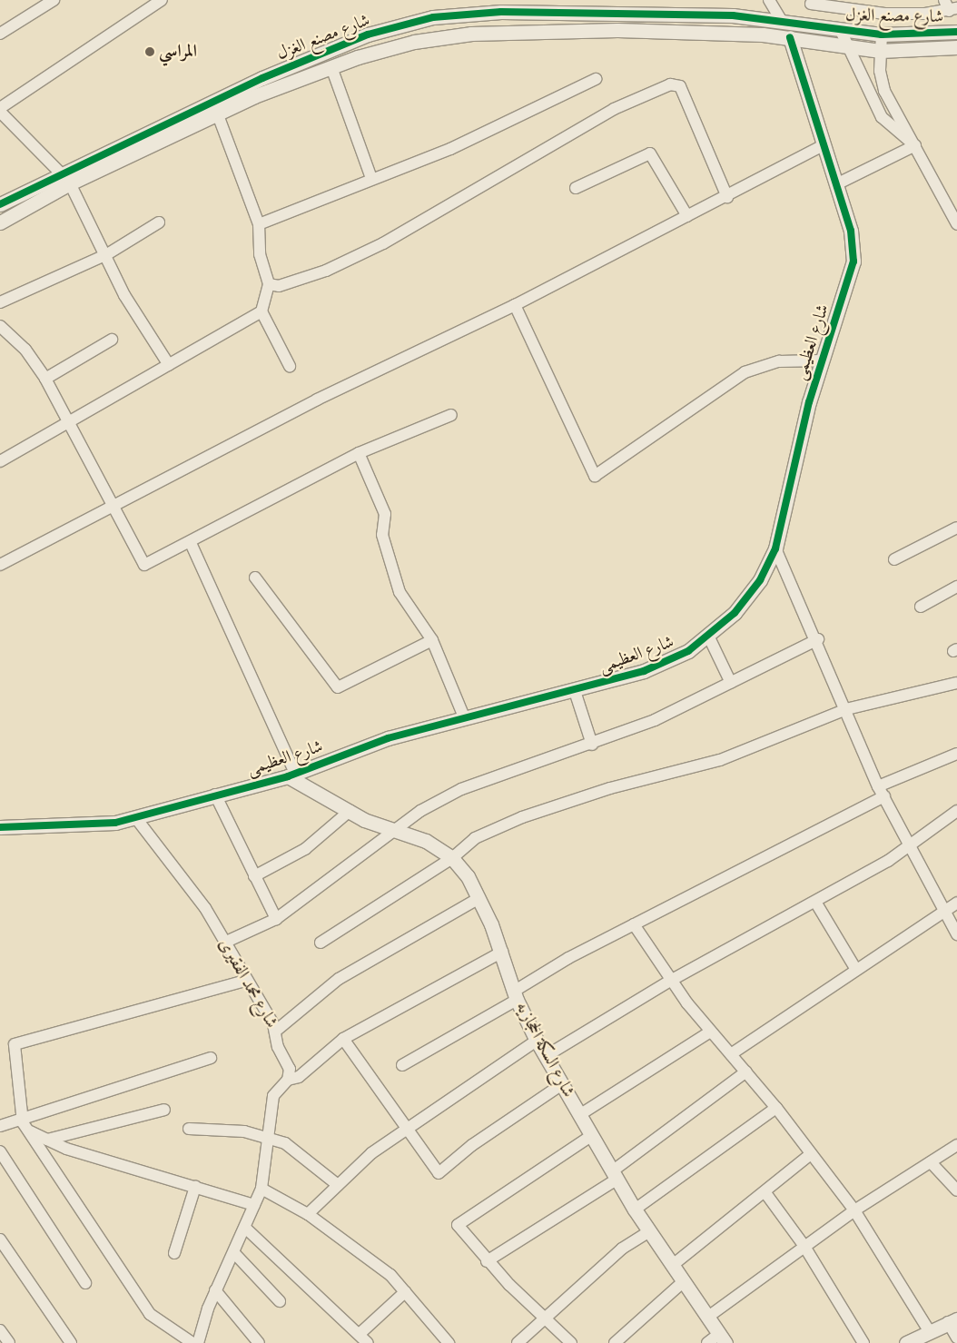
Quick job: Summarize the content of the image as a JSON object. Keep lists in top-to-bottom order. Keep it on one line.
{"streets":{"street":["شارع مصنع الغزل","شارع العظيمى","شارع محمد الفقيرى","شارع السكة الحجازيه"]},"crossings":[["شارع مصنع الغزل","شارع العظيمى"],["شارع العظيمى","شارع محمد الفقيرى"],["شارع العظيمى","شارع السكة الحجازيه"]],"places":["المراسي"]}
